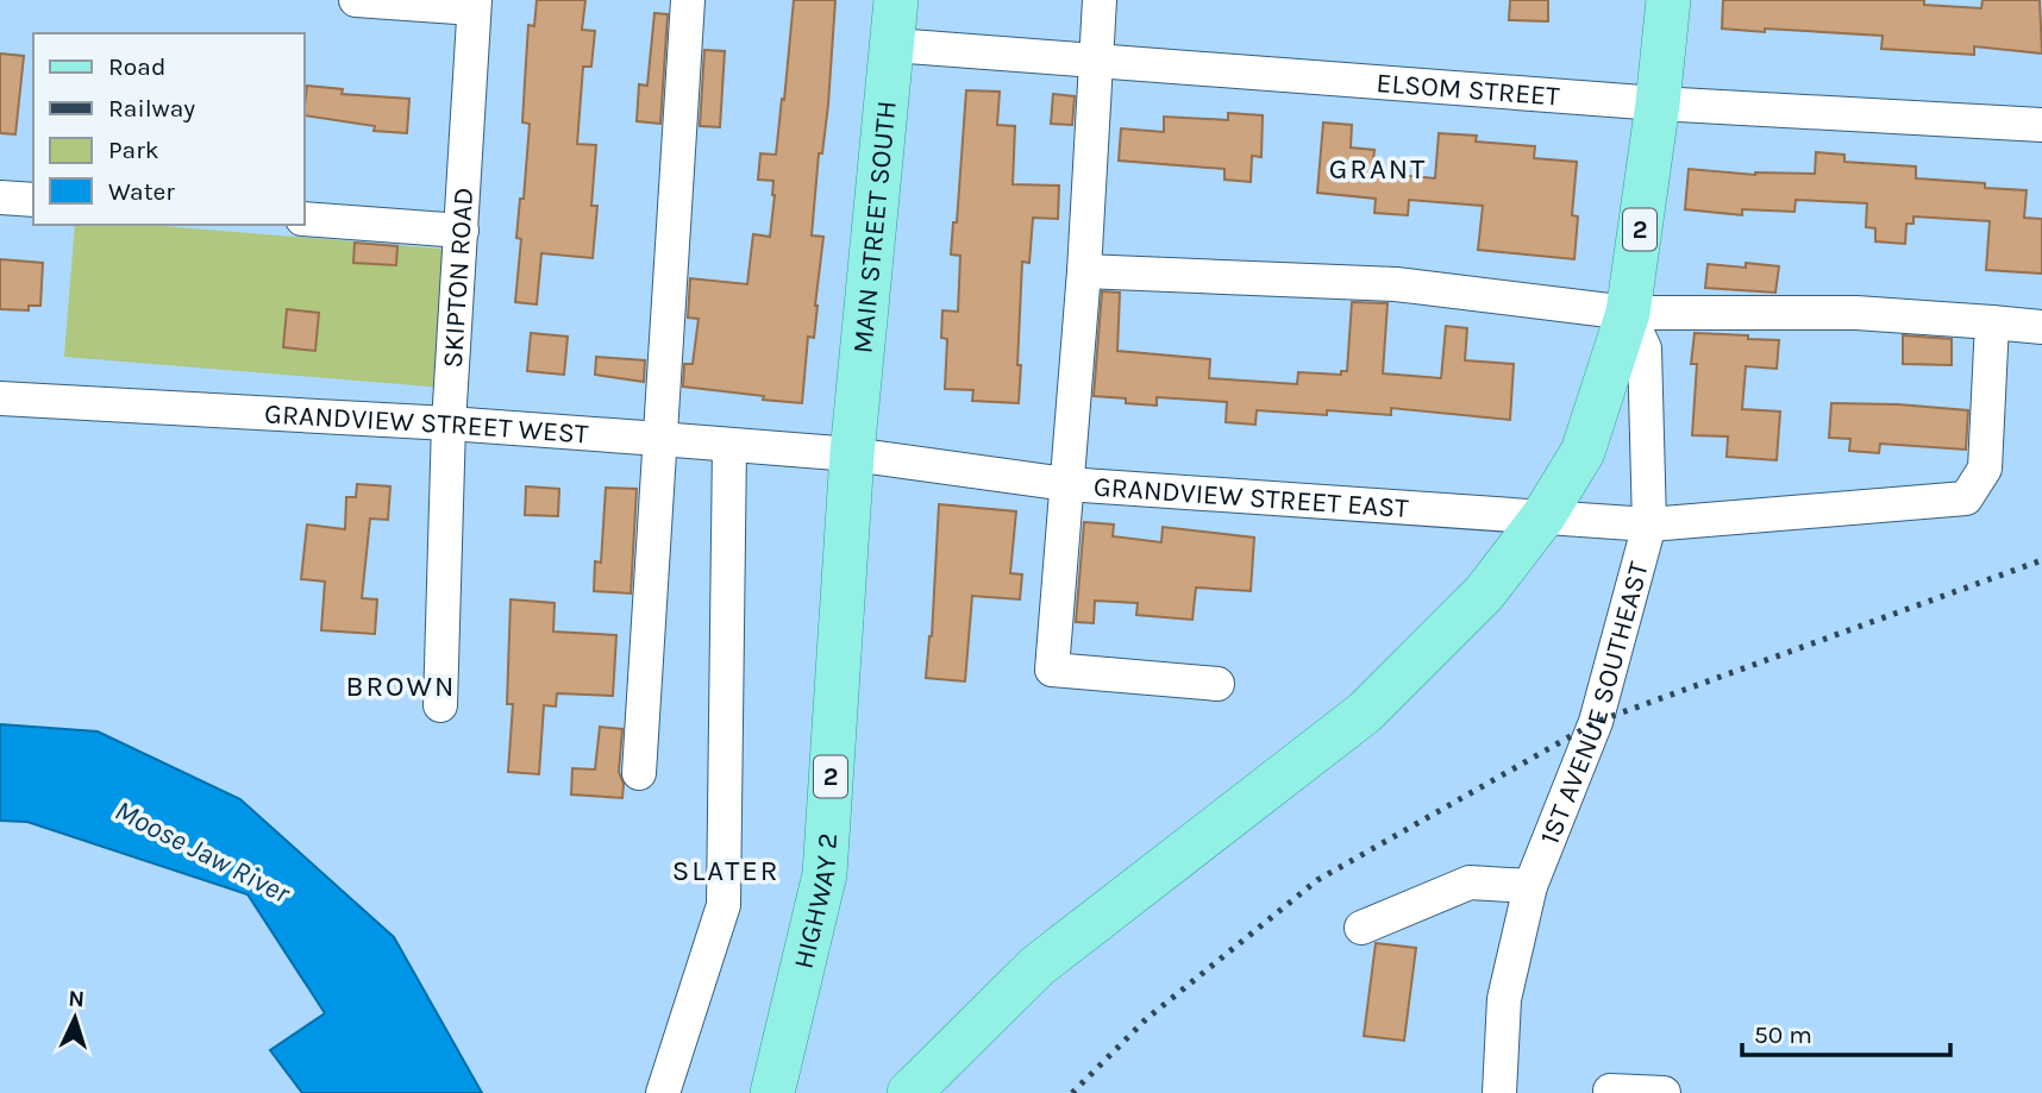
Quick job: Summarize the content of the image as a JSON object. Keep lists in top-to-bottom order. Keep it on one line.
{"streets":{"main road":["MAIN STREET SOUTH","2","HIGHWAY 2"],"street":["ELSOM STREET","SKIPTON ROAD","GRANDVIEW STREET WEST","GRANDVIEW STREET EAST","1ST AVENUE SOUTHEAST"]},"crossings":[["ELSOM STREET","MAIN STREET SOUTH"],["ELSOM STREET","2"],["MAIN STREET SOUTH","GRANDVIEW STREET WEST"],["MAIN STREET SOUTH","GRANDVIEW STREET EAST"],["MAIN STREET SOUTH","HIGHWAY 2"],["2","GRANDVIEW STREET EAST"],["2","1ST AVENUE SOUTHEAST"],["SKIPTON ROAD","GRANDVIEW STREET WEST"],["GRANDVIEW STREET WEST","GRANDVIEW STREET EAST"],["GRANDVIEW STREET WEST","HIGHWAY 2"],["GRANDVIEW STREET EAST","1ST AVENUE SOUTHEAST"],["GRANDVIEW STREET EAST","HIGHWAY 2"]],"districts":["GRANT","BROWN","SLATER"],"water":["Moose Jaw River"],"legend":["Road","Railway","Park","Water"],"scale_bar":"50 m","north":"top"}
